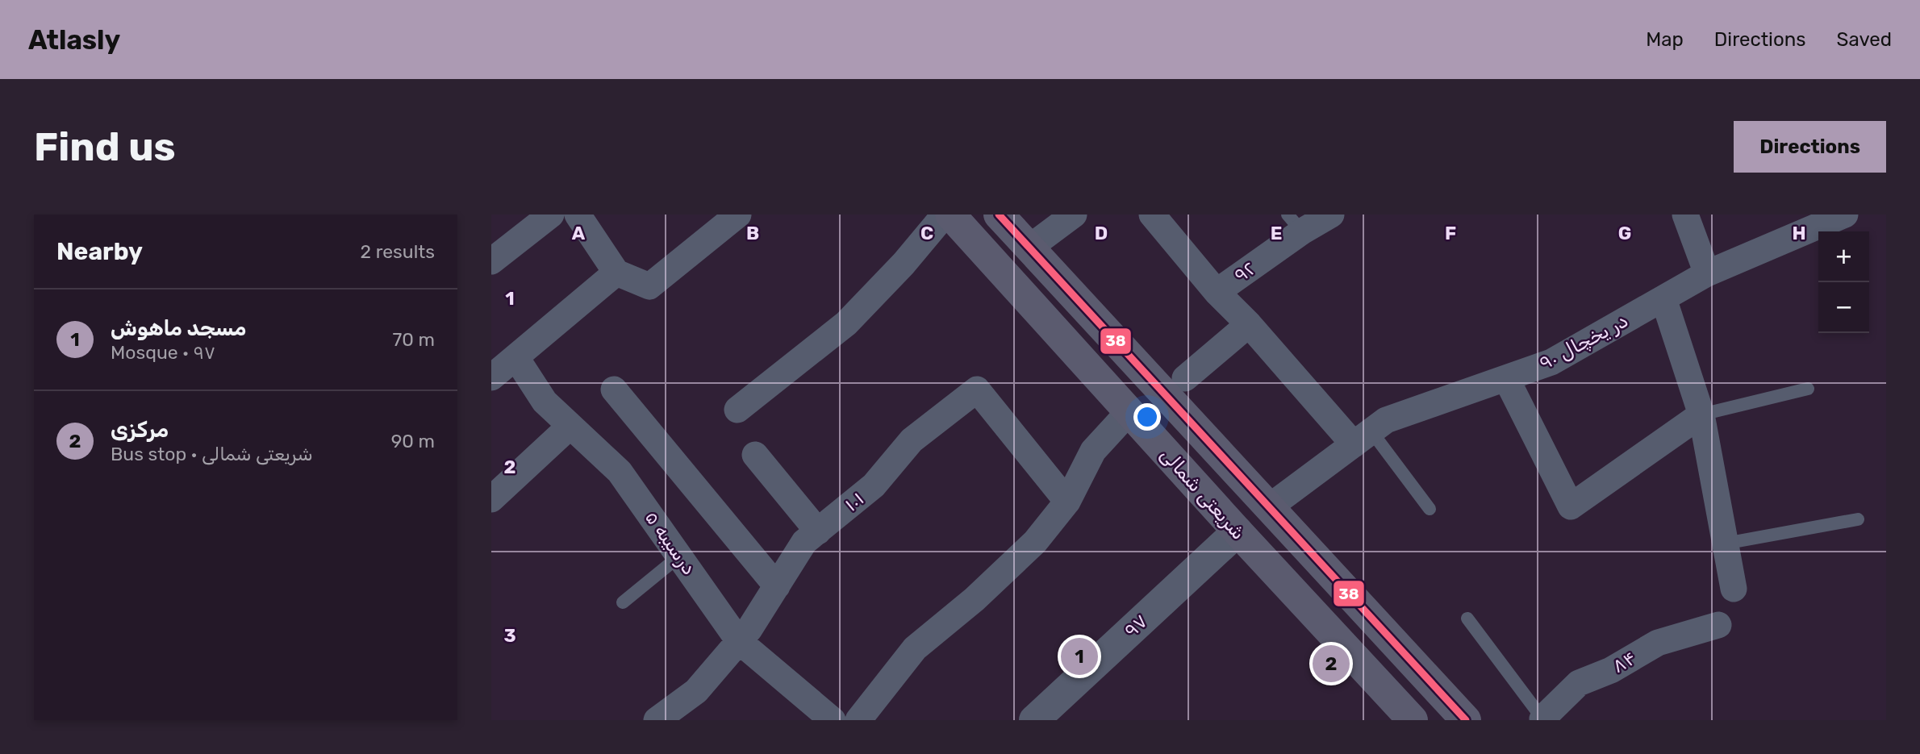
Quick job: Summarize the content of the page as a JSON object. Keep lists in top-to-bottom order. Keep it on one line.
{"streets":{"main road":["شریعتی شمالی"],"street":["۹۲","در یخچال ۹۰","۱۰۱","درسیبه ۵","۹۷","۸۴"]},"crossings":[["در یخچال ۹۰","شریعتی شمالی"],["شریعتی شمالی","۹۷"],["۱۰۱","درسیبه ۵"]],"lines":["transit line 38"],"page":{"header":"Atlasly","nav":["Map","Directions","Saved"],"buttons":"Directions","title":"Find us","heading":["Nearby","2 results"],"map_buttons":["+","−"],"list":[{"mark":"1","name":"مسجد ماهوش","note":"Mosque · ۹۷","value":"70 m"},{"mark":"2","name":"مرکزی","note":"Bus stop · شریعتی شمالی","value":"90 m"}],"pins":["1","2"]},"grid":{"columns":["A","B","C","D","E","F","G","H"],"rows":["1","2","3"]}}
